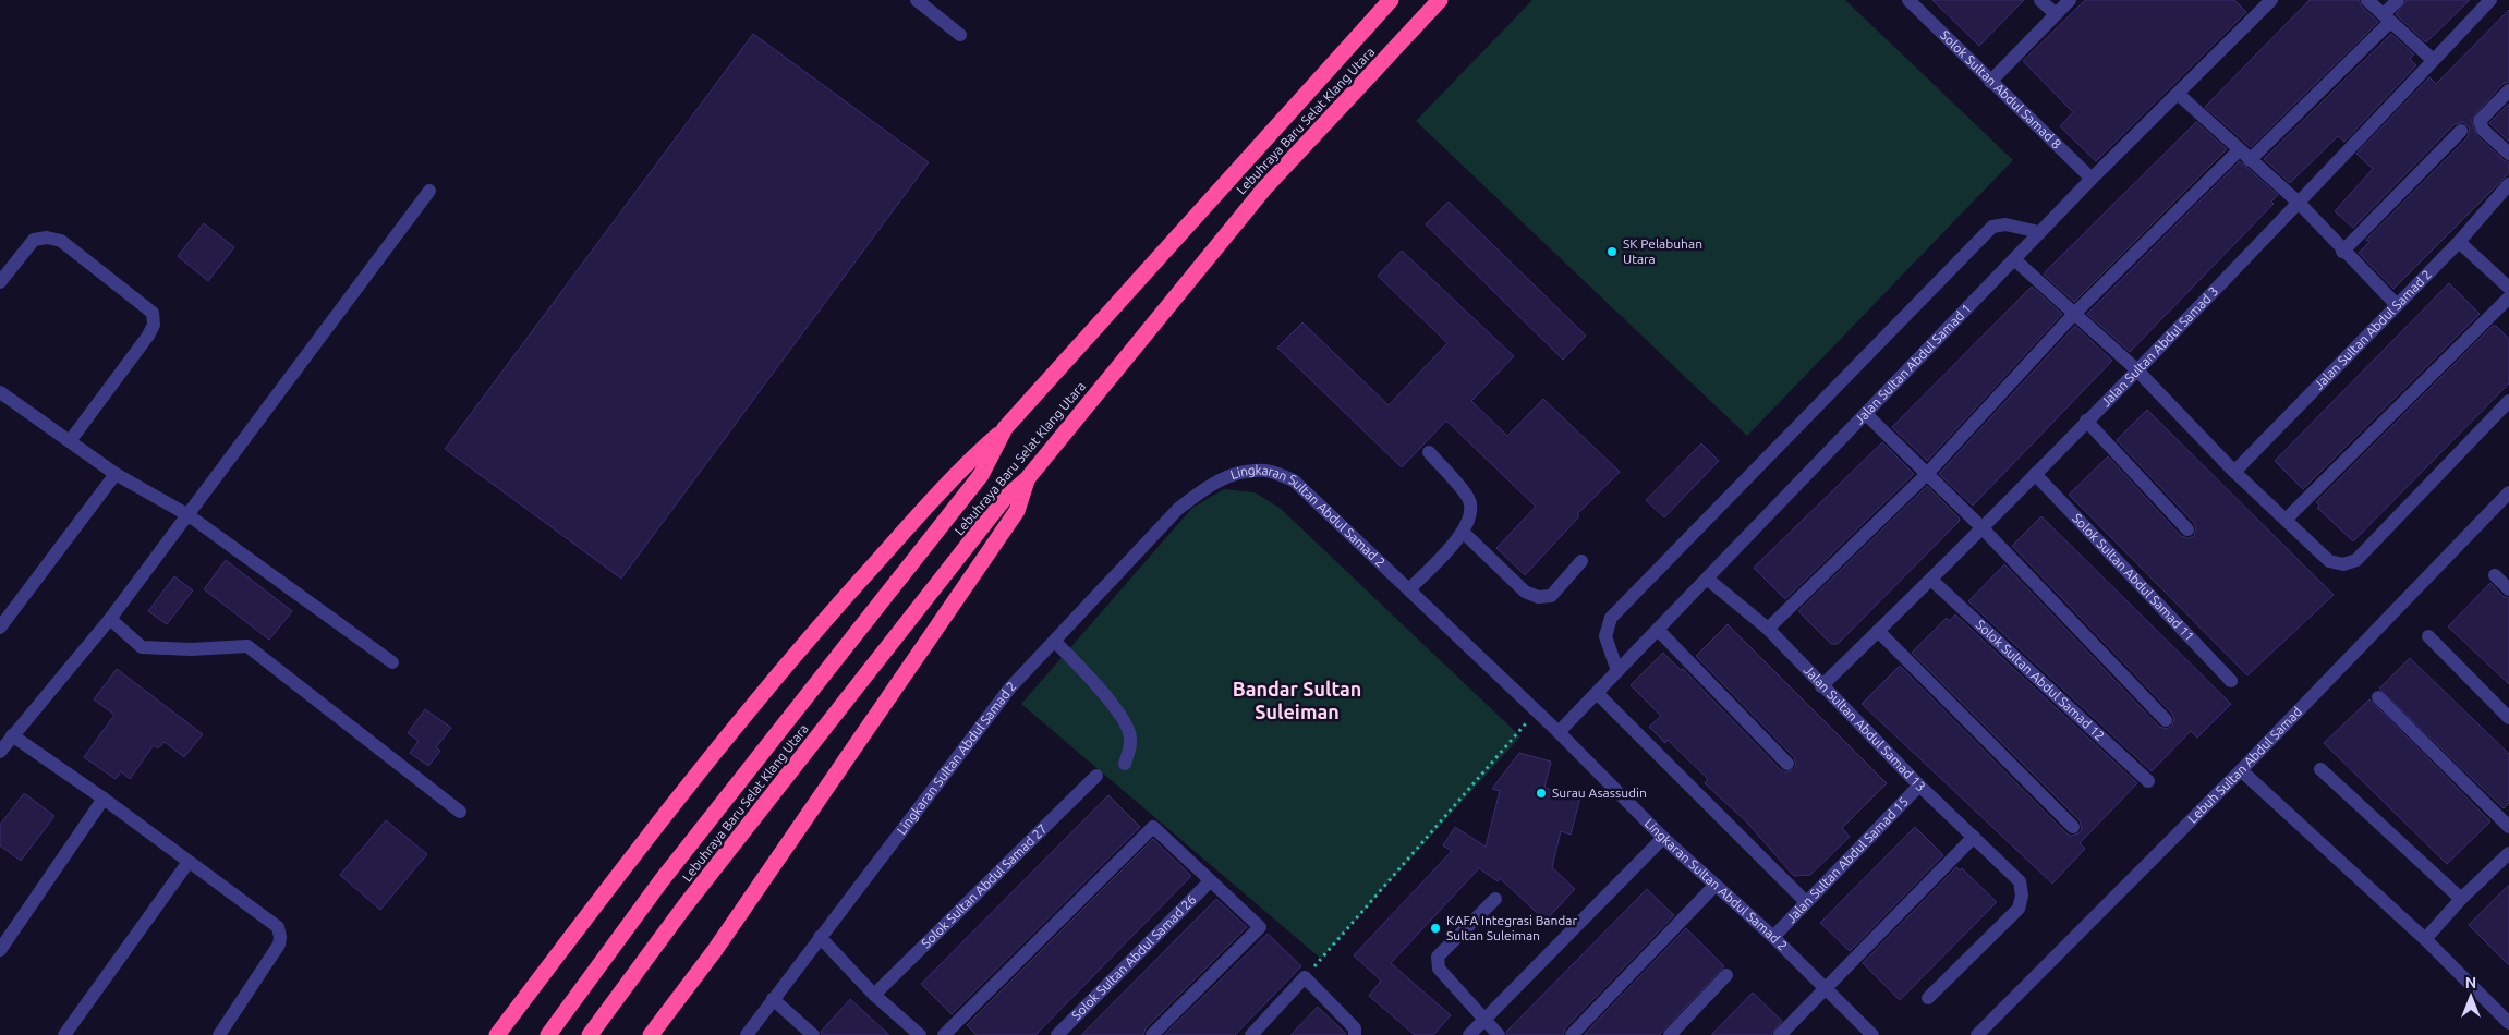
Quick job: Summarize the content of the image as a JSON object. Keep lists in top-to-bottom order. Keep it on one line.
{"streets":{"highway":["Lebuhraya Baru Selat Klang Utara"],"street":["Solok Sultan Abdul Samad 8","Jalan Sultan Abdul Samad 2","Jalan Sultan Abdul Samad 3","Jalan Sultan Abdul Samad 1","Lingkaran Sultan Abdul Samad 2","Solok Sultan Abdul Samad 11","Solok Sultan Abdul Samad 12","Jalan Sultan Abdul Samad 13","Lebuh Sultan Abdul Samad","Jalan Sultan Abdul Samad 15","Solok Sultan Abdul Samad 27","Solok Sultan Abdul Samad 26"]},"crossings":[["Solok Sultan Abdul Samad 8","Jalan Sultan Abdul Samad 1"],["Jalan Sultan Abdul Samad 3","Solok Sultan Abdul Samad 11"],["Jalan Sultan Abdul Samad 3","Solok Sultan Abdul Samad 12"],["Jalan Sultan Abdul Samad 3","Jalan Sultan Abdul Samad 13"],["Jalan Sultan Abdul Samad 1","Lingkaran Sultan Abdul Samad 2"],["Jalan Sultan Abdul Samad 1","Jalan Sultan Abdul Samad 13"],["Lingkaran Sultan Abdul Samad 2","Jalan Sultan Abdul Samad 15"],["Jalan Sultan Abdul Samad 13","Jalan Sultan Abdul Samad 15"]],"districts":["Bandar Sultan Suleiman"],"places":["SK Pelabuhan Utara","Surau Asassudin","KAFA Integrasi Bandar Sultan Suleiman"],"north":"top"}
